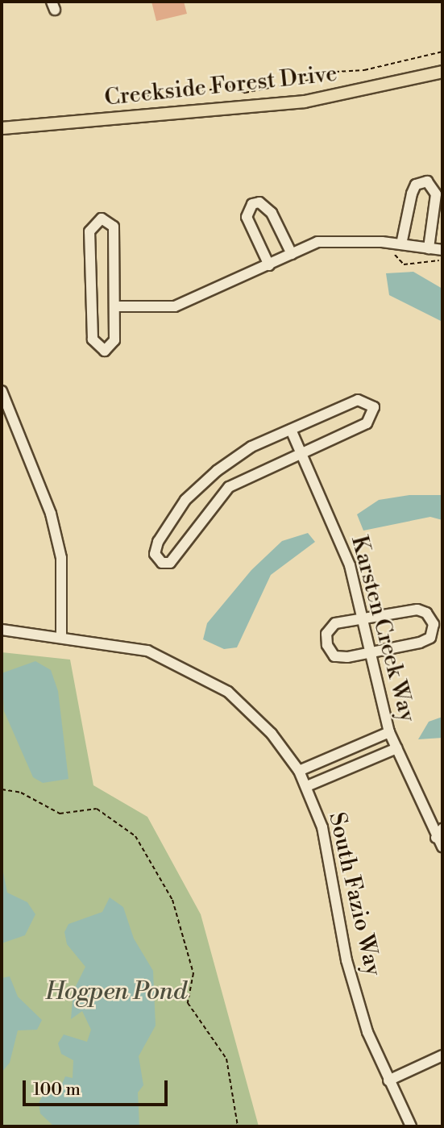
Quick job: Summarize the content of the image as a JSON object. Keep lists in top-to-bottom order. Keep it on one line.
{"streets":{"main road":["Creekside Forest Drive"],"street":["Karsten Creek Way","South Fazio Way"]},"water":["Hogpen Pond"],"scale_bar":"100 m"}
